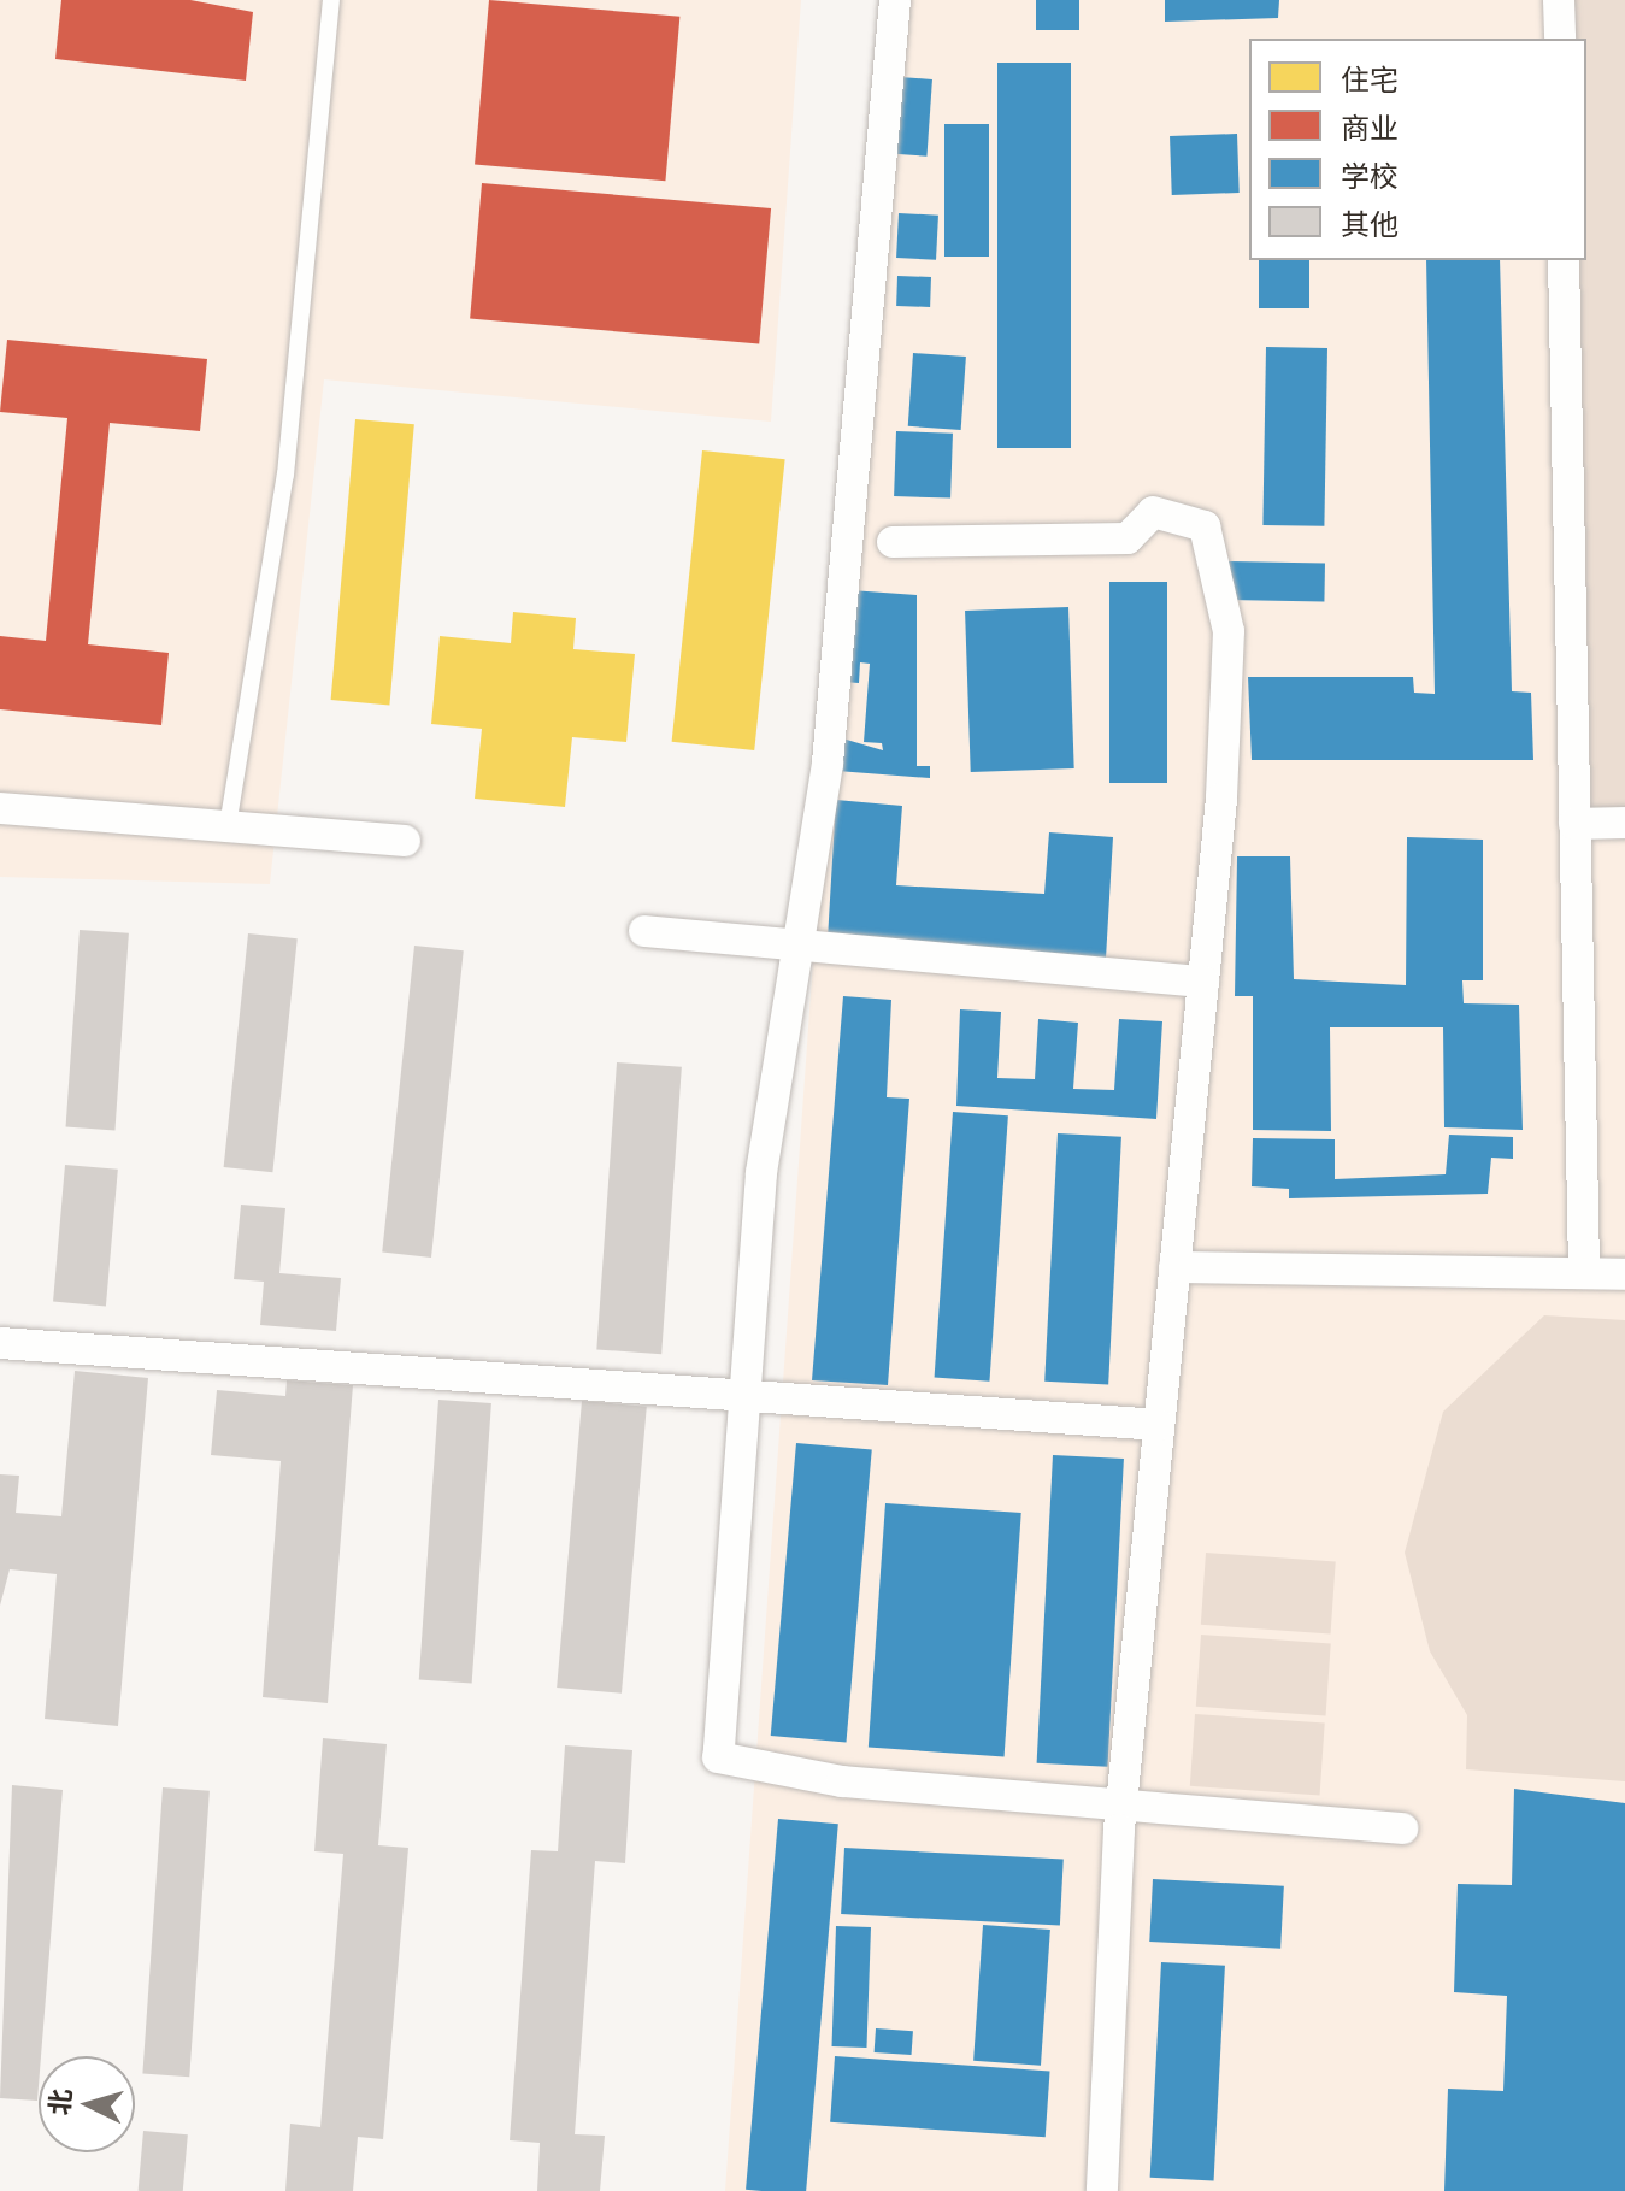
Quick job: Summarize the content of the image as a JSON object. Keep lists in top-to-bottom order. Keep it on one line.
{"legend":["住宅","商业","学校","其他"],"north":"left"}
